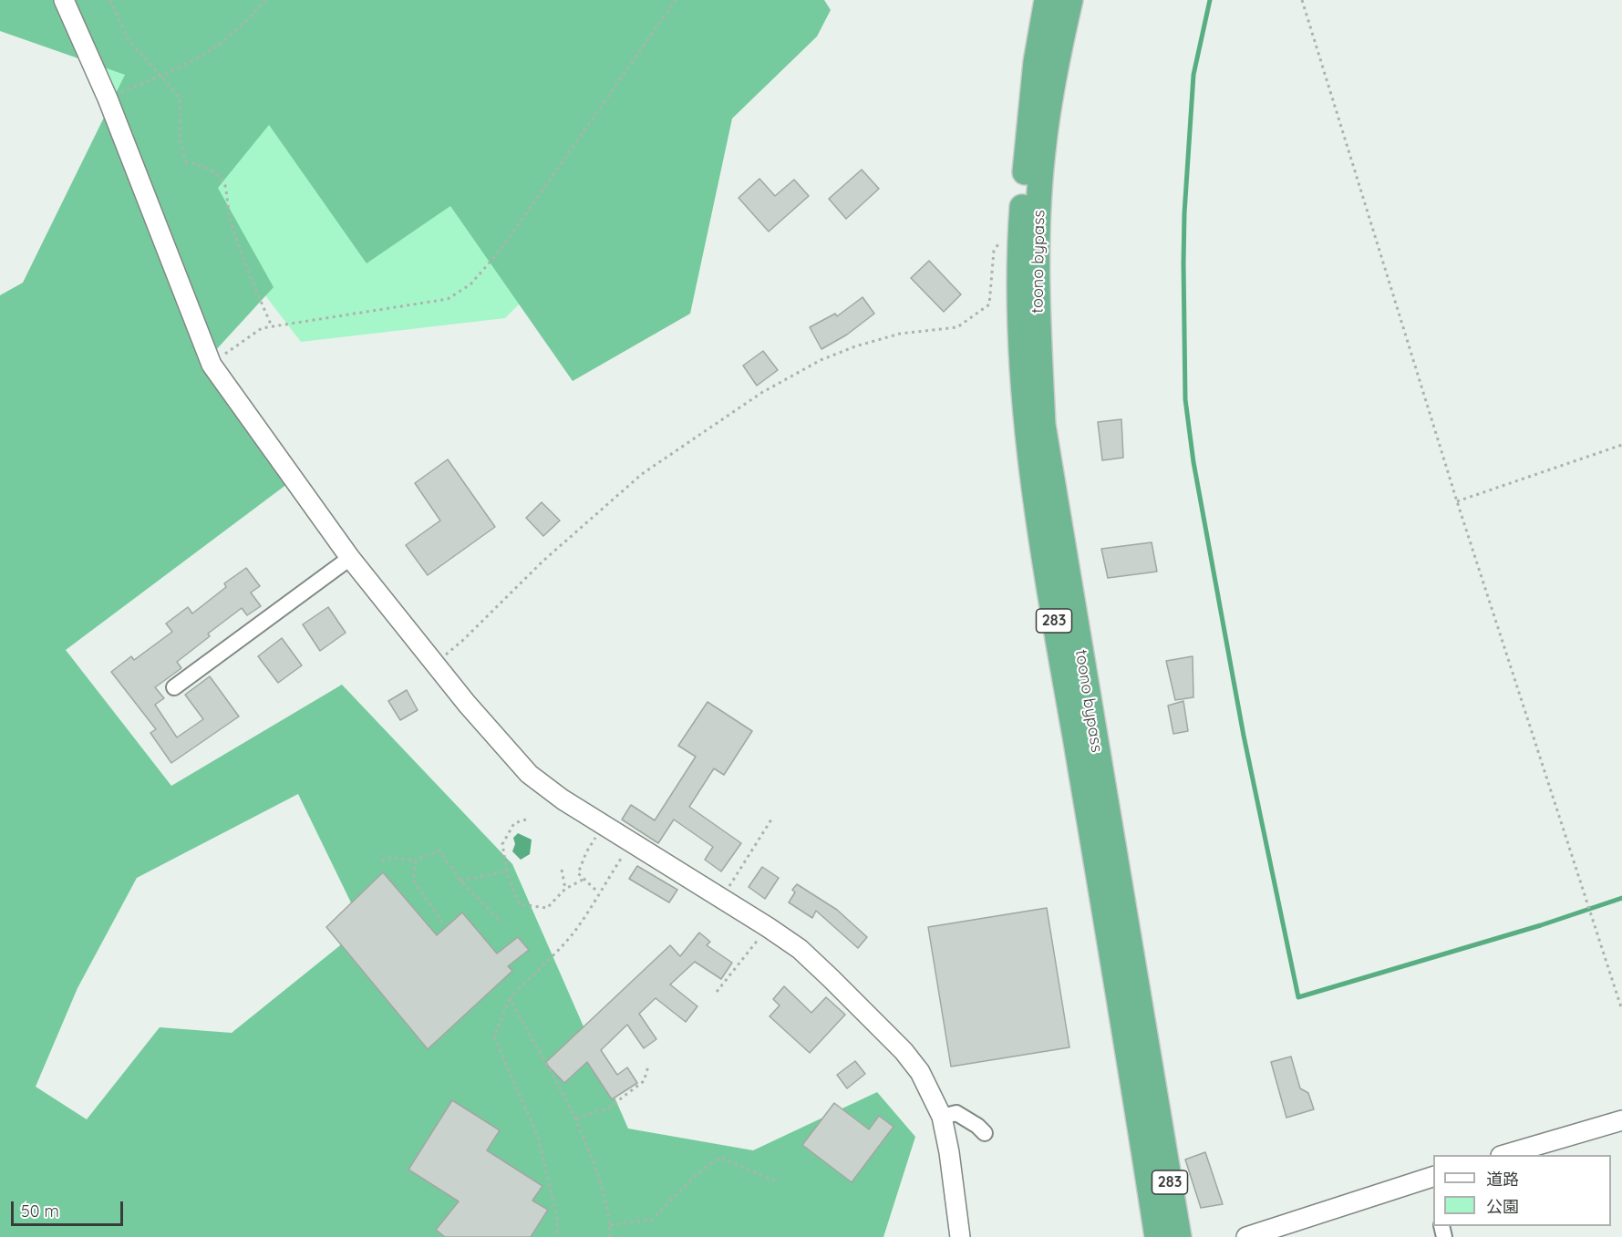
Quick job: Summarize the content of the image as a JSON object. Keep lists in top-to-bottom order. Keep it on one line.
{"streets":{"highway":["toono bypass","283"]},"legend":["道路","公園"],"scale_bar":"50 m"}
